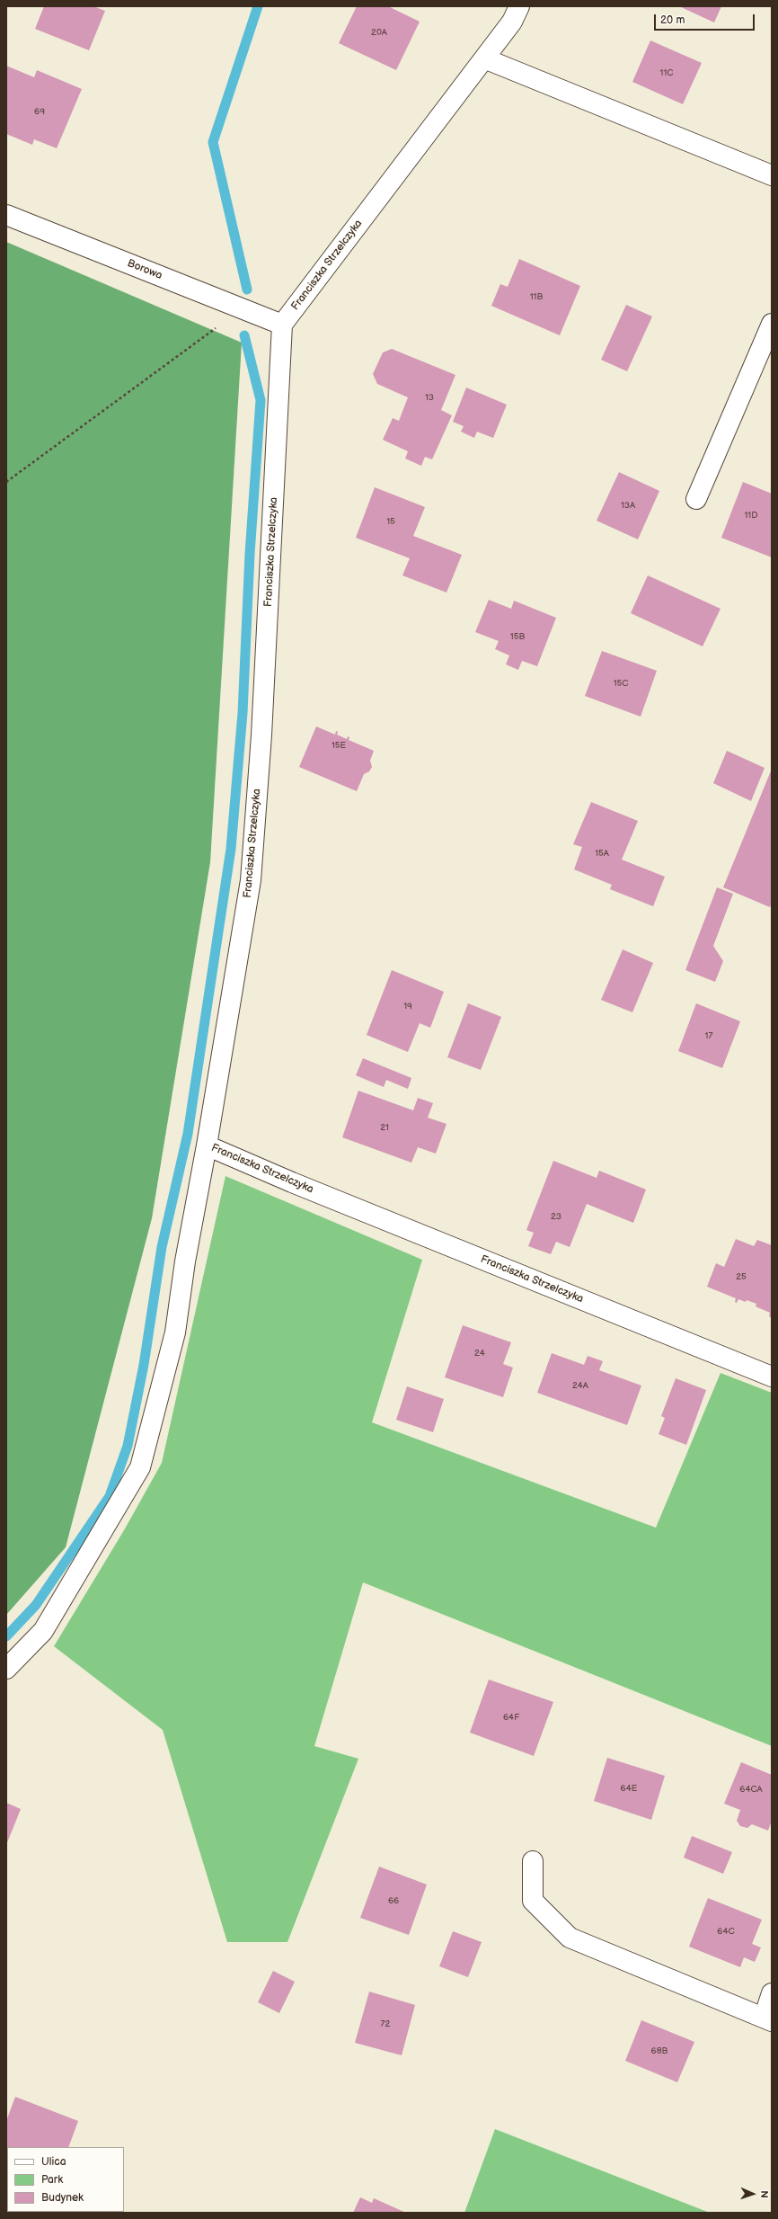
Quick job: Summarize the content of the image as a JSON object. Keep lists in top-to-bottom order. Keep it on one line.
{"streets":{"street":["Franciszka Strzelczyka","Borowa"]},"crossings":[["Franciszka Strzelczyka","Borowa"]],"house_numbers":["20A","11C","69","11B","13","13A","11D","15","15B","15C","15E","15A","19","17","21","23","25","24","24A","64F","64E","64CA","66","64C","72","68B"],"legend":["Ulica","Park","Budynek"],"scale_bar":"20 m","north":"right"}
